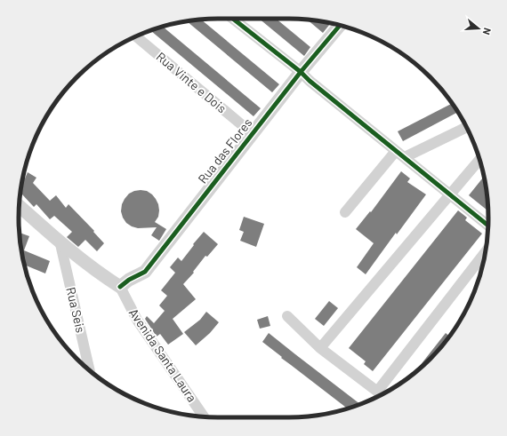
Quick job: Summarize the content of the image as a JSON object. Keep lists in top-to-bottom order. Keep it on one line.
{"streets":{"street":["Rua Vinte e Dois","Rua das Flores","Rua Seis","Avenida Santa Laura"]},"crossings":[["Rua Vinte e Dois","Rua das Flores"],["Rua das Flores","Avenida Santa Laura"]],"north":"right"}
